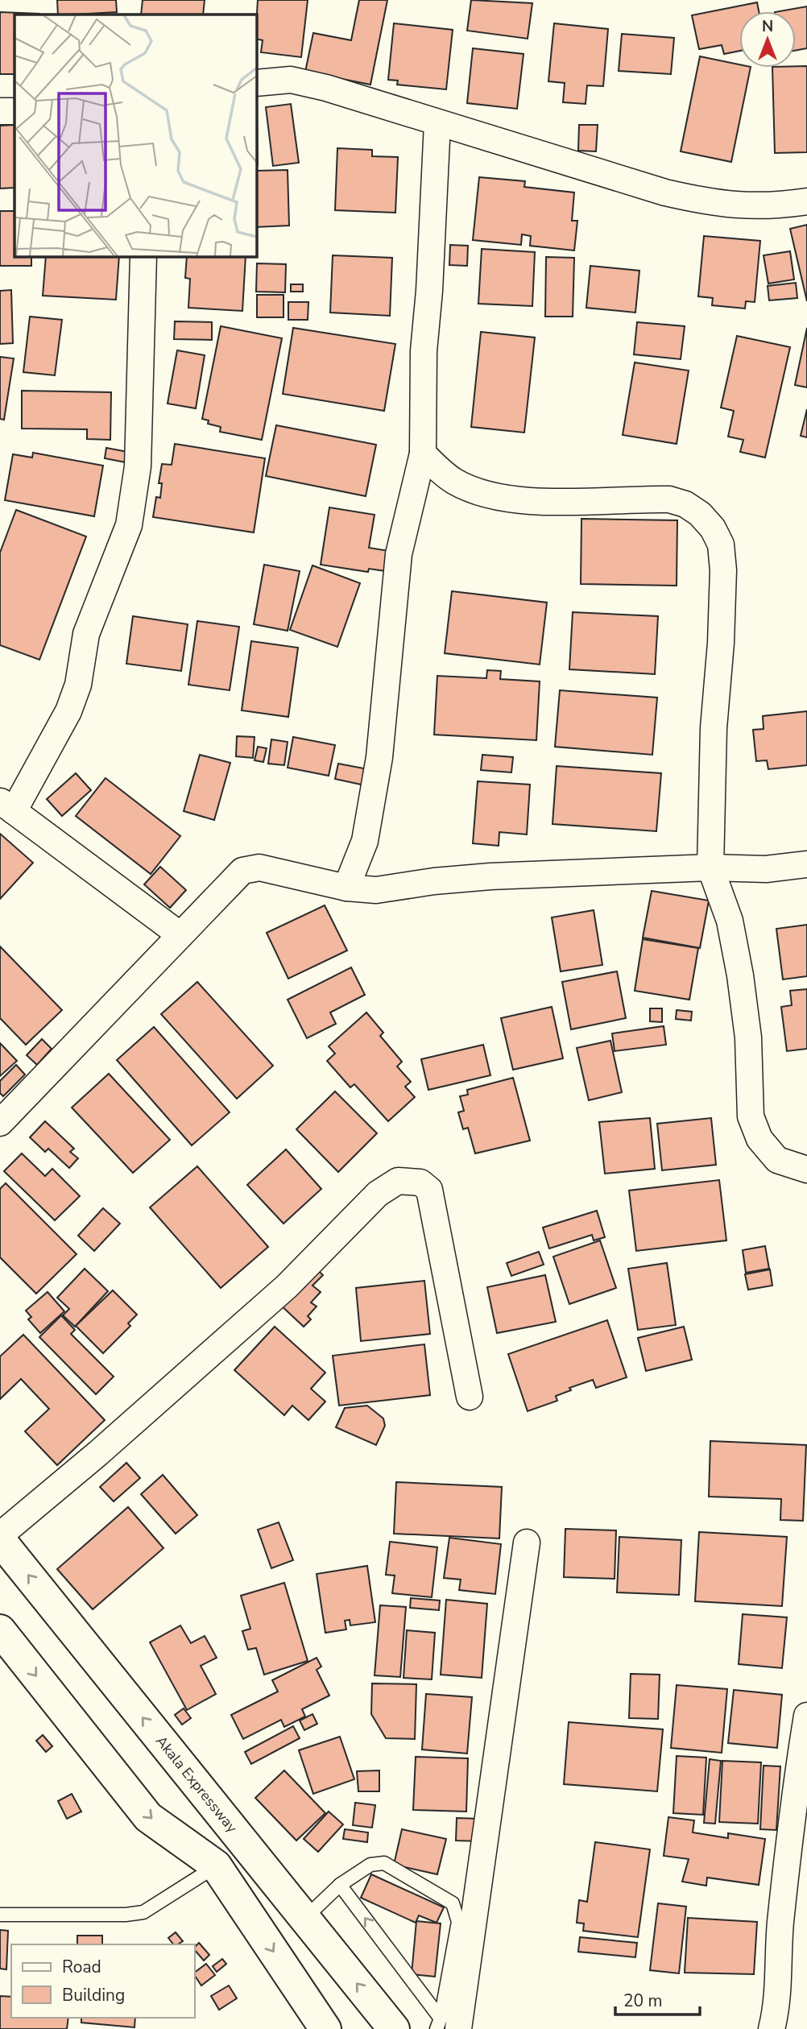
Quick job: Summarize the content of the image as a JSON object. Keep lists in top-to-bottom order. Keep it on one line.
{"streets":{"main road":["Akala Expressway"]},"legend":["Road","Building"],"scale_bar":"20 m","north":"top"}
